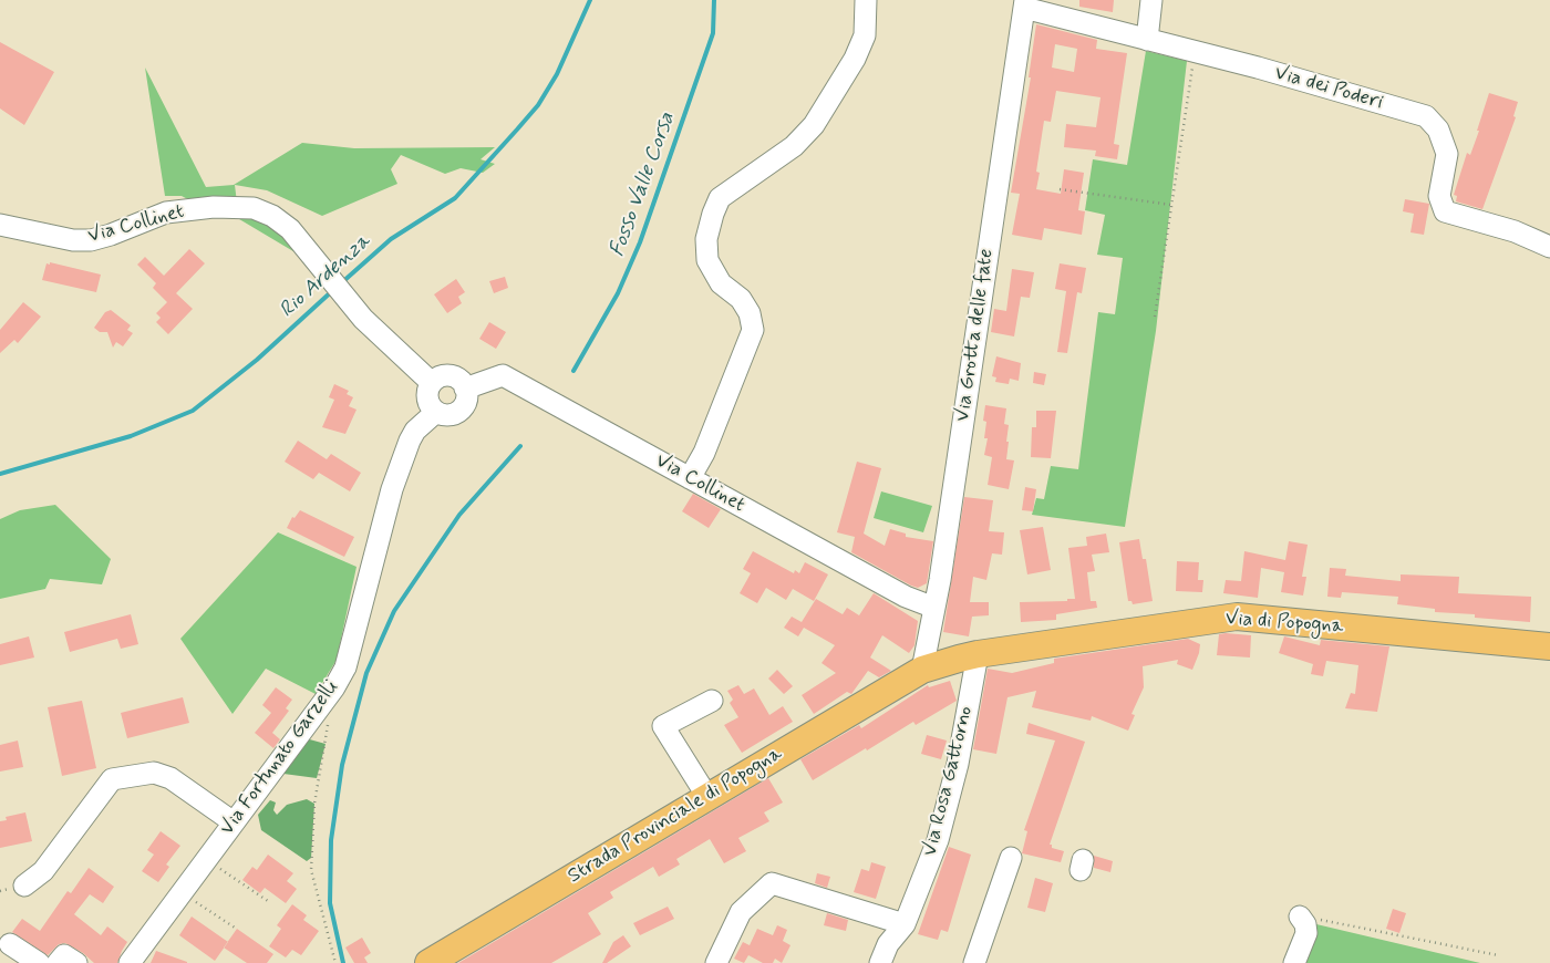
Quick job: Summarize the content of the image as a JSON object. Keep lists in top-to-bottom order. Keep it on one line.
{"streets":{"main road":["Via di Popogna","Strada Provinciale di Popogna"],"street":["Via dei Poderi","Via Collinet","Via Grotta delle fate","Via Fortunato Garzelli","Via Rosa Gattorno"]},"crossings":[["Via dei Poderi","Via Grotta delle fate"],["Via Collinet","Via Grotta delle fate"],["Via Collinet","Via Fortunato Garzelli"],["Via Grotta delle fate","Via di Popogna"],["Via Grotta delle fate","Strada Provinciale di Popogna"],["Via di Popogna","Via Rosa Gattorno"],["Via di Popogna","Strada Provinciale di Popogna"]],"water":["Fosso Valle Corsa","Rio Ardenza"]}
